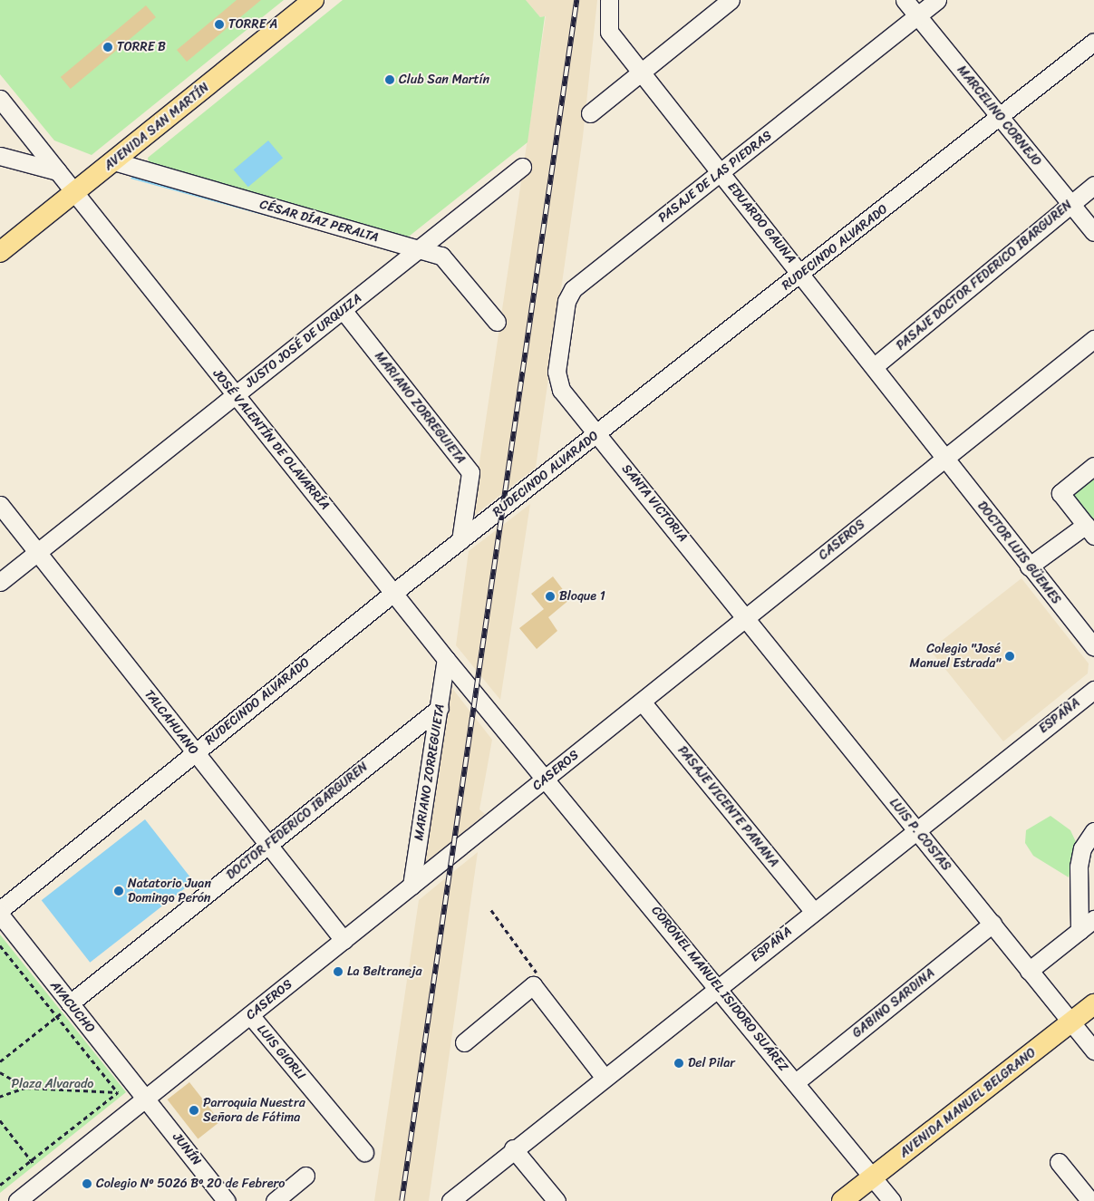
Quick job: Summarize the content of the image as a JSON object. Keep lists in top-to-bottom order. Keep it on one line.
{"streets":{"main road":["AVENIDA SAN MARTÍN","AVENIDA MANUEL BELGRANO"],"street":["MARCELINO CORNEJO","PASAJE DE LAS PIEDRAS","CÉSAR DÍAZ PERALTA","EDUARDO GAUNA","RUDECINDO ALVARADO","PASAJE DOCTOR FEDERICO IBARGUREN","JUSTO JOSÉ DE URQUIZA","MARIANO ZORREGUIETA","JOSÉ VALENTÍN DE OLAVARRÍA","SANTA VICTORIA","CASEROS","DOCTOR LUIS GÜEMES","ESPAÑA","TALCAHUANO","PASAJE VICENTE PANANA","DOCTOR FEDERICO IBARGUREN","LUIS P. COSTAS","CORONEL MANUEL ISIDORO SUÁREZ","GABINO SARDINA","AYACUCHO","LUIS GIORLI","JUNÍN"]},"crossings":[["MARCELINO CORNEJO","PASAJE DE LAS PIEDRAS"],["MARCELINO CORNEJO","RUDECINDO ALVARADO"],["MARCELINO CORNEJO","PASAJE DOCTOR FEDERICO IBARGUREN"],["AVENIDA SAN MARTÍN","CÉSAR DÍAZ PERALTA"],["AVENIDA SAN MARTÍN","JOSÉ VALENTÍN DE OLAVARRÍA"],["PASAJE DE LAS PIEDRAS","EDUARDO GAUNA"],["PASAJE DE LAS PIEDRAS","SANTA VICTORIA"],["CÉSAR DÍAZ PERALTA","JUSTO JOSÉ DE URQUIZA"],["EDUARDO GAUNA","RUDECINDO ALVARADO"],["EDUARDO GAUNA","PASAJE DOCTOR FEDERICO IBARGUREN"],["EDUARDO GAUNA","CASEROS"],["EDUARDO GAUNA","DOCTOR LUIS GÜEMES"],["RUDECINDO ALVARADO","MARIANO ZORREGUIETA"],["RUDECINDO ALVARADO","JOSÉ VALENTÍN DE OLAVARRÍA"],["RUDECINDO ALVARADO","SANTA VICTORIA"],["RUDECINDO ALVARADO","TALCAHUANO"],["JUSTO JOSÉ DE URQUIZA","MARIANO ZORREGUIETA"],["JUSTO JOSÉ DE URQUIZA","JOSÉ VALENTÍN DE OLAVARRÍA"],["JUSTO JOSÉ DE URQUIZA","TALCAHUANO"],["MARIANO ZORREGUIETA","JOSÉ VALENTÍN DE OLAVARRÍA"],["MARIANO ZORREGUIETA","CASEROS"],["MARIANO ZORREGUIETA","DOCTOR FEDERICO IBARGUREN"],["JOSÉ VALENTÍN DE OLAVARRÍA","CASEROS"],["JOSÉ VALENTÍN DE OLAVARRÍA","CORONEL MANUEL ISIDORO SUÁREZ"],["SANTA VICTORIA","CASEROS"],["SANTA VICTORIA","LUIS P. COSTAS"],["CASEROS","DOCTOR LUIS GÜEMES"],["CASEROS","TALCAHUANO"],["CASEROS","PASAJE VICENTE PANANA"],["CASEROS","LUIS P. COSTAS"],["CASEROS","CORONEL MANUEL ISIDORO SUÁREZ"],["CASEROS","AYACUCHO"],["CASEROS","LUIS GIORLI"],["CASEROS","JUNÍN"],["ESPAÑA","PASAJE VICENTE PANANA"],["ESPAÑA","LUIS P. COSTAS"],["ESPAÑA","CORONEL MANUEL ISIDORO SUÁREZ"],["TALCAHUANO","DOCTOR FEDERICO IBARGUREN"],["DOCTOR FEDERICO IBARGUREN","AYACUCHO"],["LUIS P. COSTAS","GABINO SARDINA"],["LUIS P. COSTAS","AVENIDA MANUEL BELGRANO"],["CORONEL MANUEL ISIDORO SUÁREZ","GABINO SARDINA"],["CORONEL MANUEL ISIDORO SUÁREZ","AVENIDA MANUEL BELGRANO"],["AYACUCHO","JUNÍN"]],"parks":["Plaza Alvarado"],"places":["TORRE A","TORRE B","Club San Martín","Bloque 1","Colegio \"José Manuel Estrada\"","Natatorio Juan Domingo Perón","La Beltraneja","Del Pilar","Parroquia Nuestra Señora de Fátima","Colegio Nº 5026 Bº 20 de Febrero"]}
